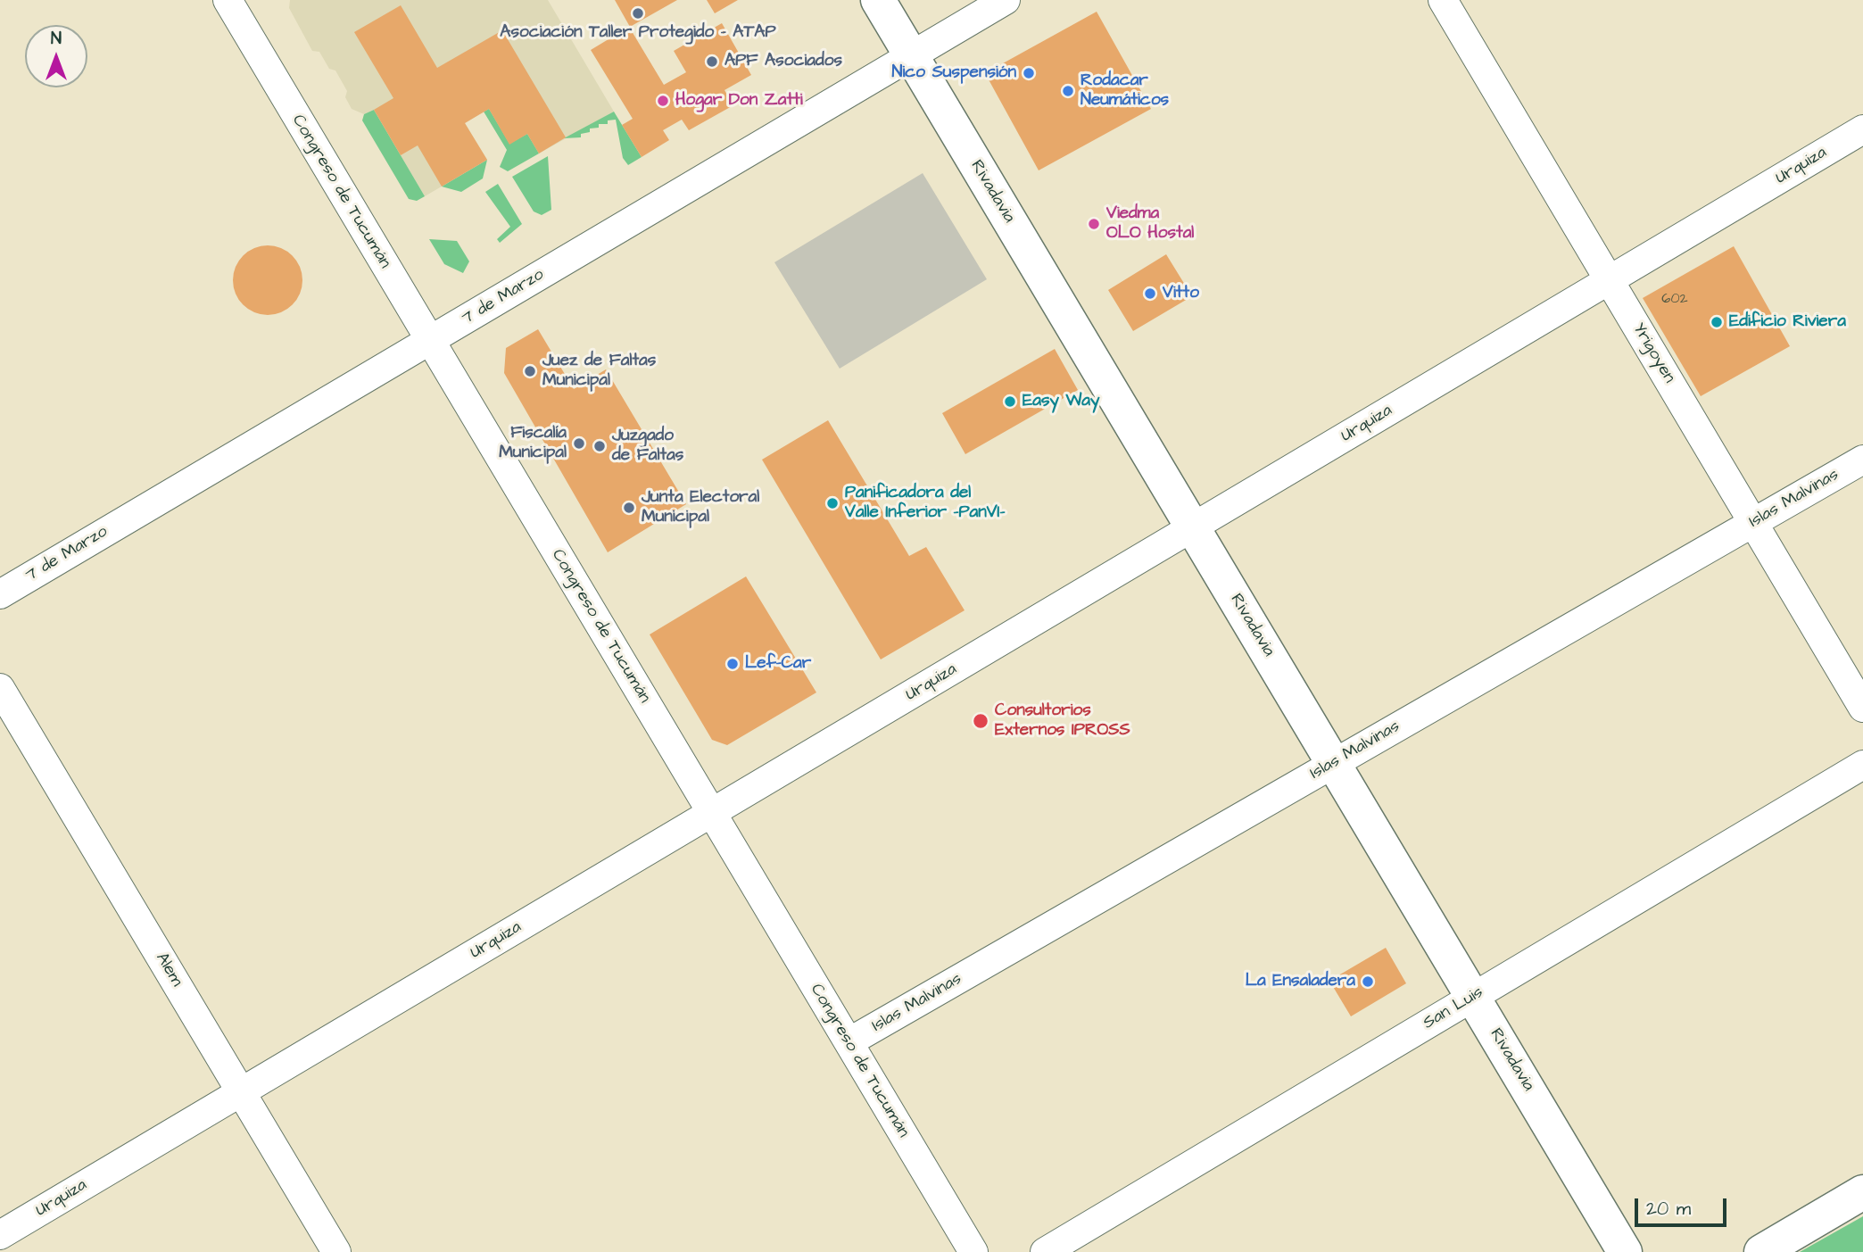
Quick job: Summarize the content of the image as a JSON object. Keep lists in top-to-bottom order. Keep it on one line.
{"streets":{"main road":["Rivadavia"],"street":["Urquiza","Congreso de Tucumán","7 de Marzo","Yrigoyen","Islas Malvinas","Alem","San Luis"]},"crossings":[["Urquiza","Congreso de Tucumán"],["Urquiza","Rivadavia"],["Urquiza","Yrigoyen"],["Urquiza","Alem"],["Congreso de Tucumán","7 de Marzo"],["Congreso de Tucumán","Islas Malvinas"],["Rivadavia","7 de Marzo"],["Rivadavia","Islas Malvinas"],["Rivadavia","San Luis"],["Yrigoyen","Islas Malvinas"]],"places":["Asociación Taller Protegido - ATAP","APF Asociados","Nico Suspensión","Rodacar Neumáticos","Hogar Don Zatti","Viedma OLO Hostal","Vitto","Edificio Riviera","Juez de Faltas Municipal","Easy Way","Fiscalía Municipal","Juzgado de Faltas","Panificadora del Valle Inferior -PanVI-","Junta Electoral Municipal","Lef-Car","Consultorios Externos IPROSS","La Ensaladera"],"house_numbers":["602"],"scale_bar":"20 m","north":"top"}
